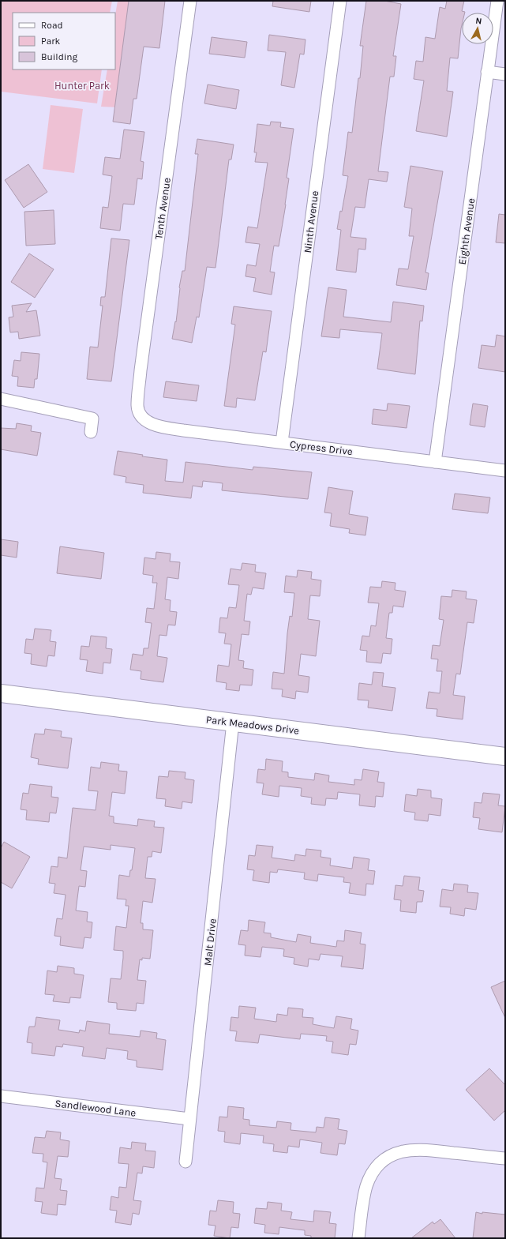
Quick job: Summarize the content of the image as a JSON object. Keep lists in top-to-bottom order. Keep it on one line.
{"streets":{"street":["Tenth Avenue","Ninth Avenue","Eighth Avenue","Cypress Drive","Park Meadows Drive","Malt Drive","Sandlewood Lane"]},"crossings":[["Tenth Avenue","Cypress Drive"],["Ninth Avenue","Cypress Drive"],["Eighth Avenue","Cypress Drive"],["Park Meadows Drive","Malt Drive"],["Malt Drive","Sandlewood Lane"]],"parks":["Hunter Park"],"legend":["Road","Park","Building"],"north":"top"}
